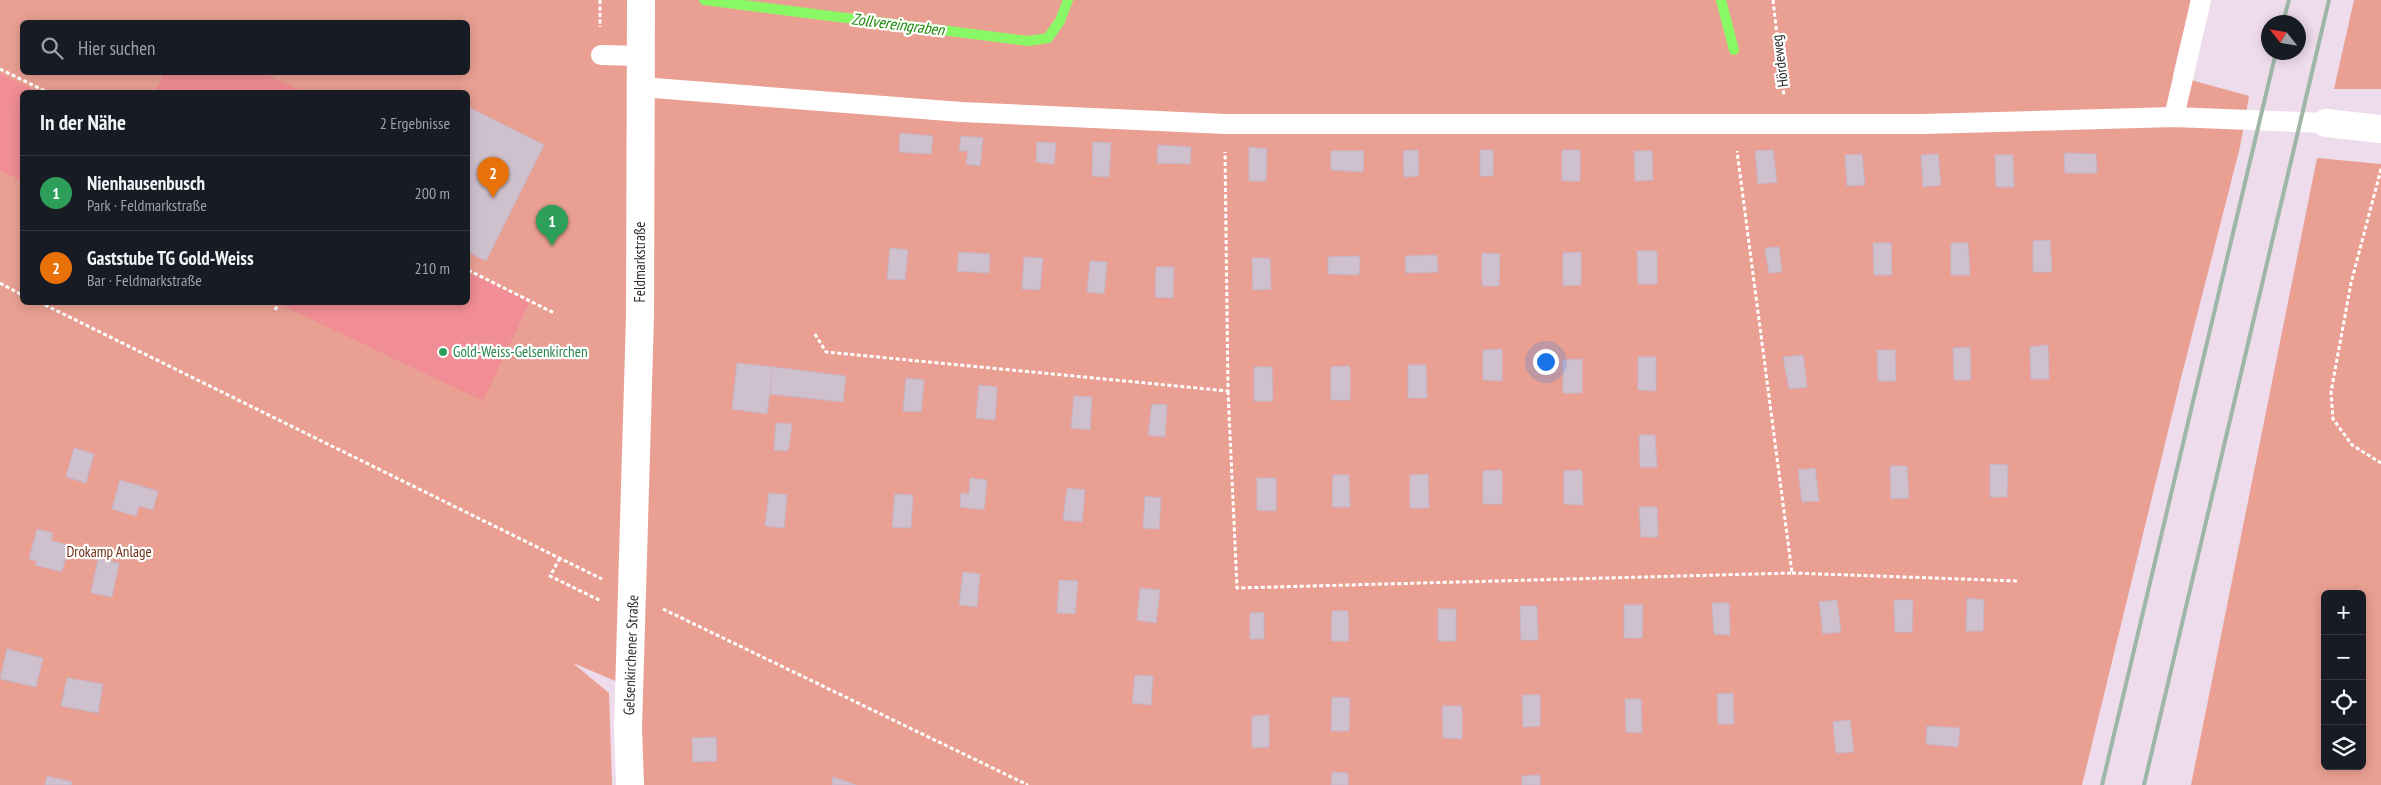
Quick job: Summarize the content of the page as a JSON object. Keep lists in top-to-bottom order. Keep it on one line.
{"streets":{"street":["Feldmarkstraße","Gelsenkirchener Straße"],"path":["Hördeweg"]},"crossings":[["Feldmarkstraße","Gelsenkirchener Straße"]],"water":["Zollvereingraben"],"parks":["Drokamp Anlage"],"places":["Gold-Weiss-Gelsenkirchen"],"north":"top left","page":{"search":"Hier suchen","heading":["In der Nähe","2 Ergebnisse"],"list":[{"mark":"1","name":"Nienhausenbusch","note":"Park · Feldmarkstraße","value":"200 m"},{"mark":"2","name":"Gaststube TG Gold-Weiss","note":"Bar · Feldmarkstraße","value":"210 m"}],"pins":["2","1"],"map_buttons":["+","−"]}}
